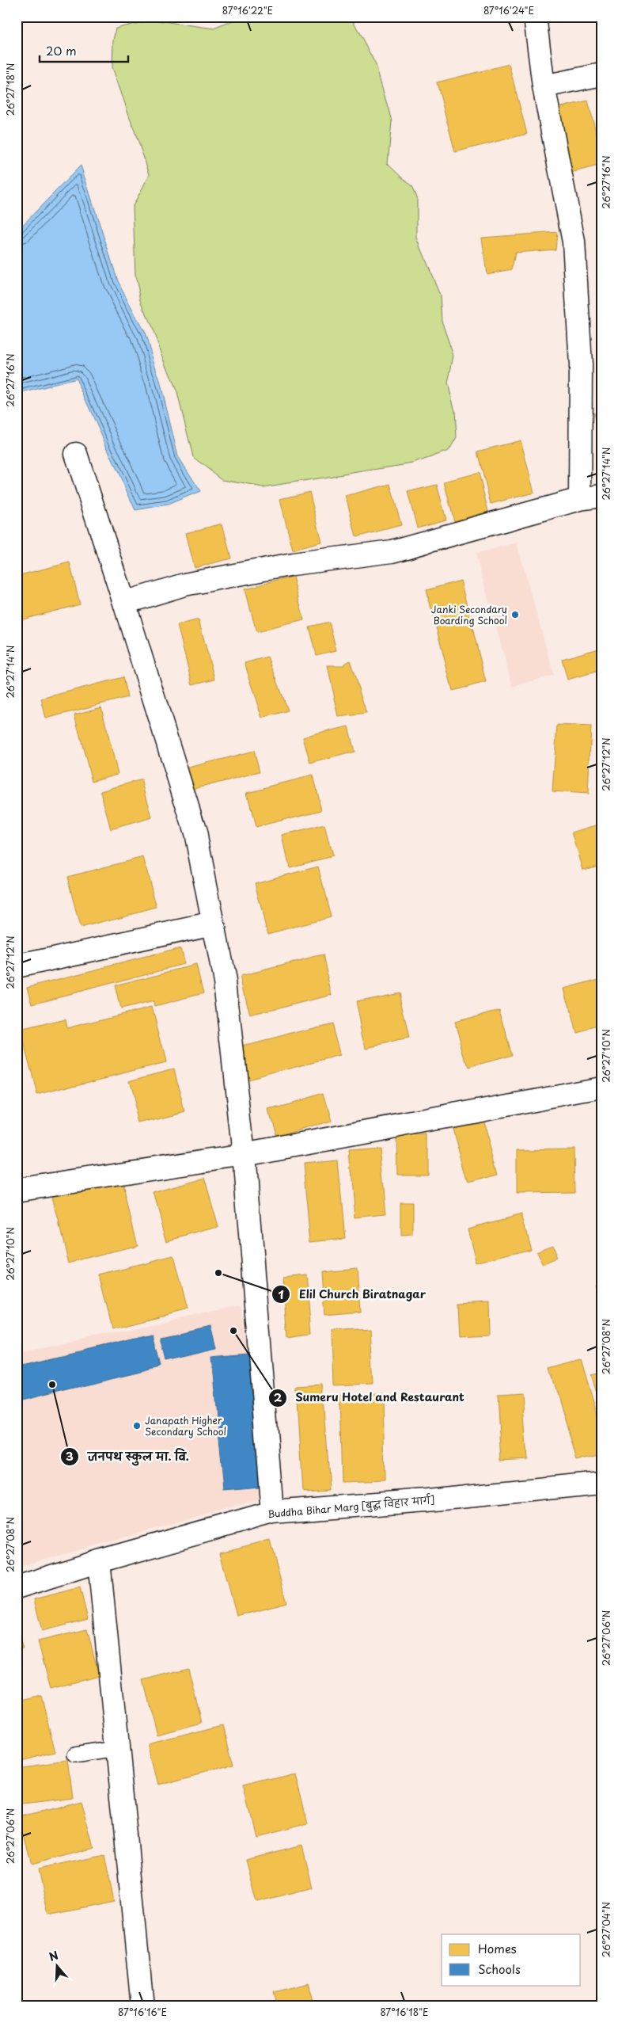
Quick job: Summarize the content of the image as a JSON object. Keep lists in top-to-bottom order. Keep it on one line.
{"streets":{"street":["Buddha Bihar Marg [बुद्ध विहार मार्ग]"]},"places":["Janki Secondary Boarding School","Elil Church Biratnagar","Sumeru Hotel and Restaurant","जनपथ स्कुल मा. वि.","Janapath Higher Secondary School"],"legend":["Homes","Schools"],"scale_bar":"20 m","north":"top","coordinates":["87°16'22\"E","87°16'24\"E","26°27'18\"N","26°27'16\"N","26°27'14\"N","26°27'12\"N","26°27'10\"N","26°27'08\"N","26°27'06\"N","26°27'04\"N","87°16'16\"E","87°16'18\"E"]}
